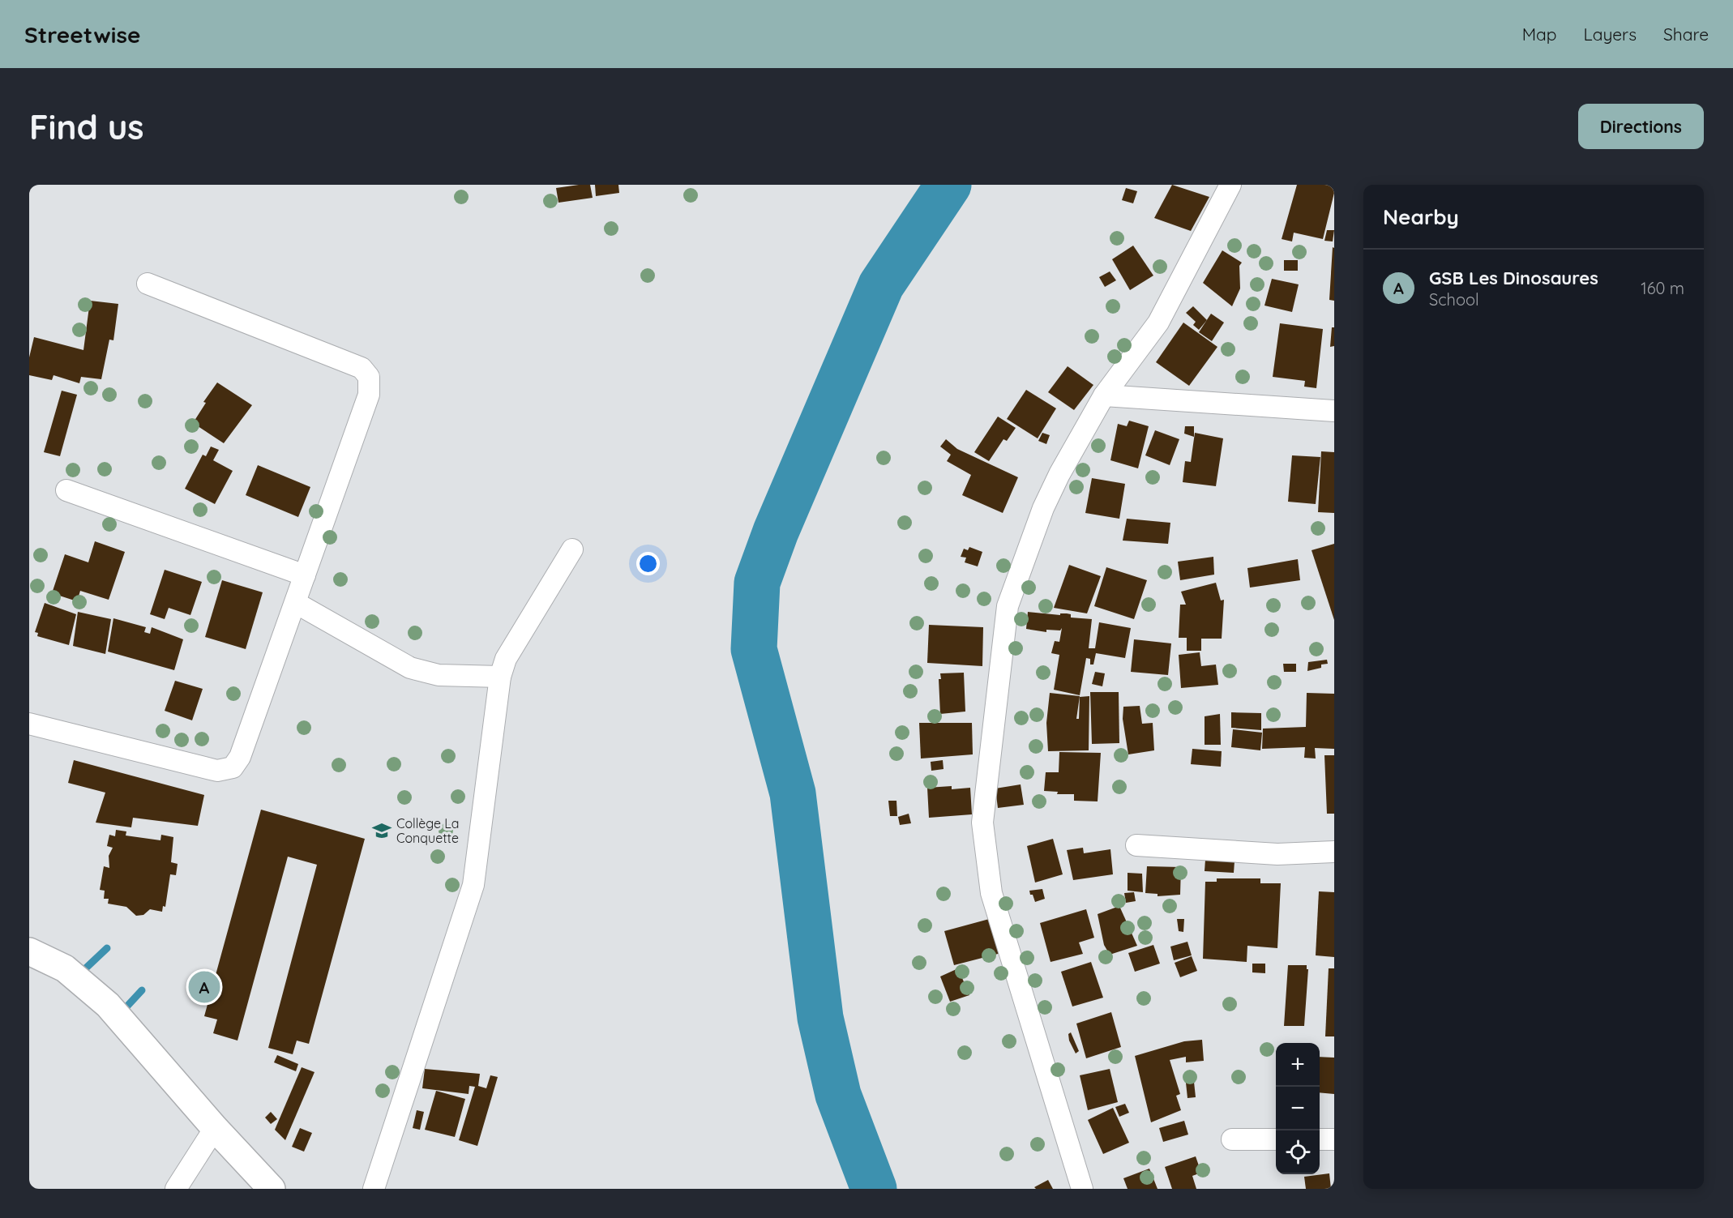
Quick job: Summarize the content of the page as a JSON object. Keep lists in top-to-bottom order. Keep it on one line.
{"places":{"school or university":["Collège La Conquette"]},"page":{"header":"Streetwise","nav":["Map","Layers","Share"],"buttons":"Directions","title":"Find us","heading":"Nearby","list":[{"mark":"A","name":"GSB Les Dinosaures","note":"School","value":"160 m"}],"pins":"A","map_buttons":["+","−"]}}
